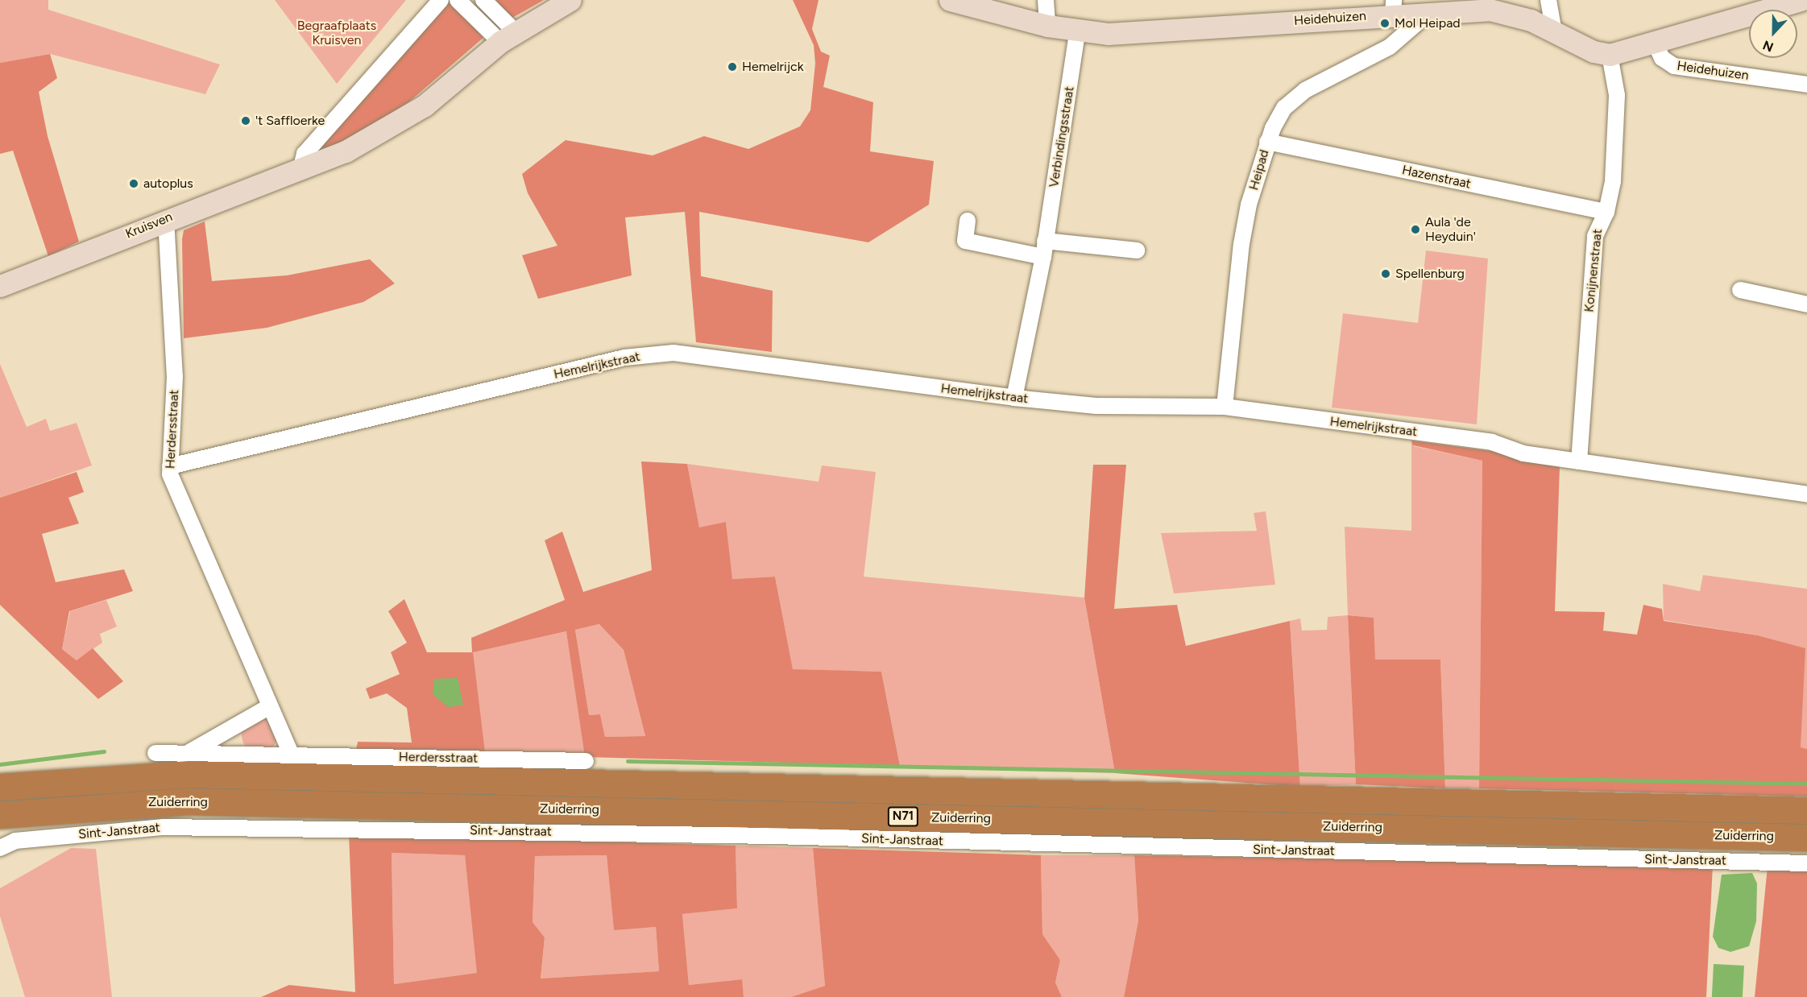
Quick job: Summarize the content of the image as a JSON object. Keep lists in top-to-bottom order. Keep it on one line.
{"streets":{"highway":["Zuiderring","N71"],"street":["Heidehuizen","Verbindingsstraat","Heipad","Hazenstraat","Kruisven","Konijnenstraat","Hemelrijkstraat","Herdersstraat","Sint-Janstraat"]},"crossings":[["Heidehuizen","Verbindingsstraat"],["Heidehuizen","Heipad"],["Heidehuizen","Konijnenstraat"],["Verbindingsstraat","Hemelrijkstraat"],["Heipad","Hazenstraat"],["Heipad","Hemelrijkstraat"],["Hazenstraat","Konijnenstraat"],["Kruisven","Herdersstraat"],["Konijnenstraat","Hemelrijkstraat"],["Hemelrijkstraat","Herdersstraat"]],"parks":["Begraafplaats Kruisven"],"places":["Mol Heipad","Hemelrijck","'t Saffloerke","autoplus","Aula 'de Heyduin'","Spellenburg"],"north":"bottom"}
